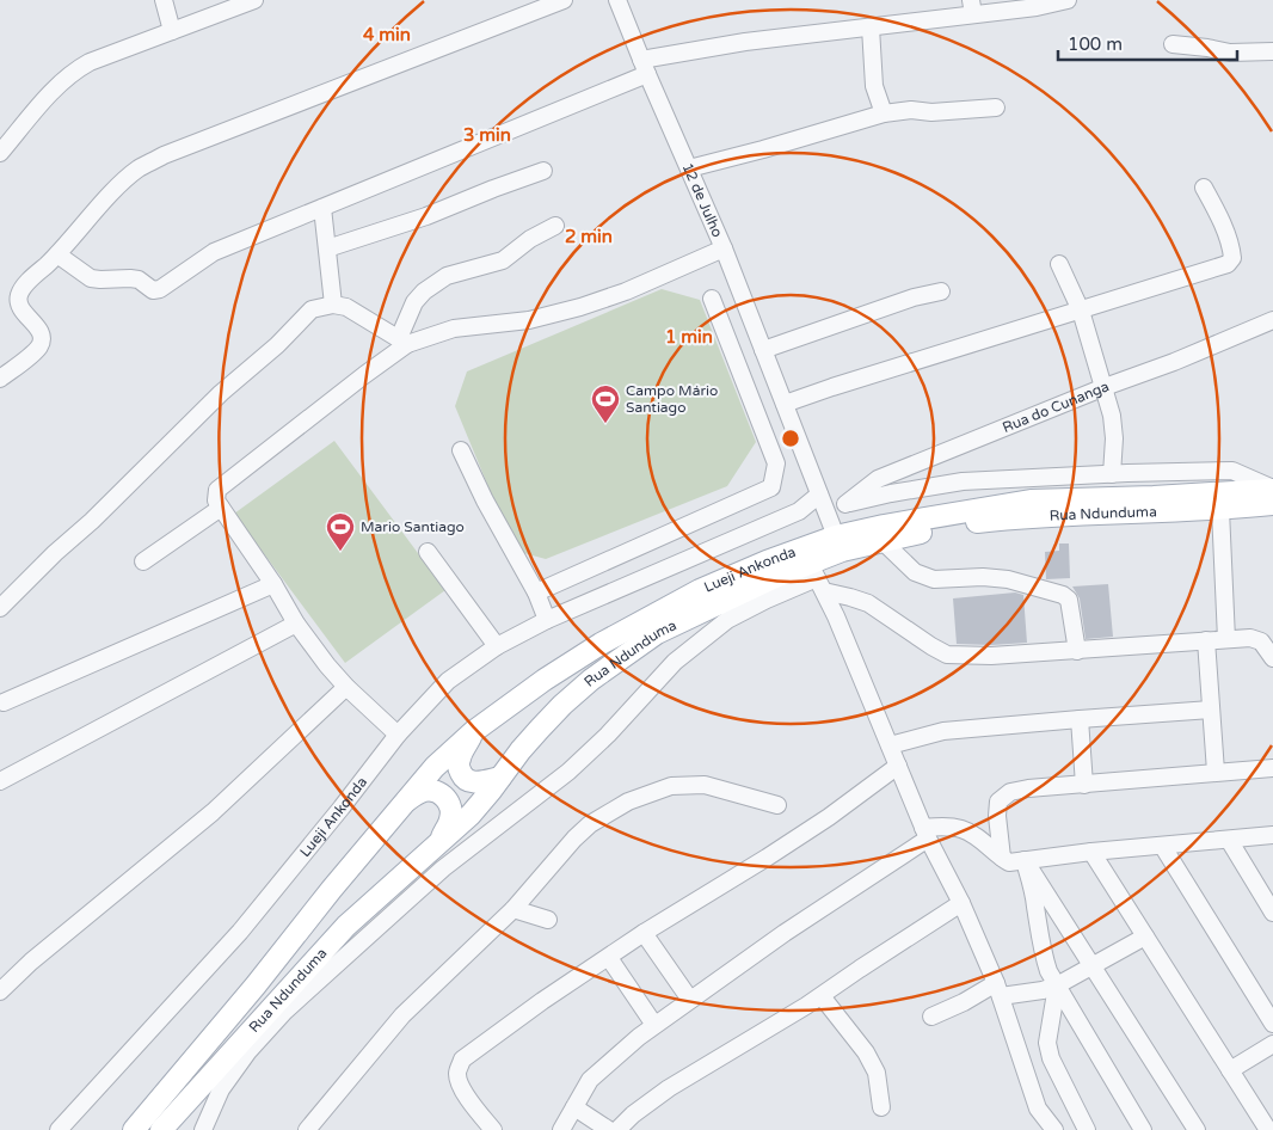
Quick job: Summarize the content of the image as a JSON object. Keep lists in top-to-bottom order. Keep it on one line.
{"streets":{"main road":["Rua Ndunduma","Lueji Ankonda"],"street":["12 de Julho","Rua do Cunanga"]},"crossings":[["12 de Julho","Lueji Ankonda"],["Rua do Cunanga","Lueji Ankonda"],["Rua Ndunduma","Lueji Ankonda"]],"places":{"sports":["Campo Mário Santiago","Mario Santiago"]},"scale_bar":"100 m","rings":["4 min","3 min","2 min","1 min"]}
